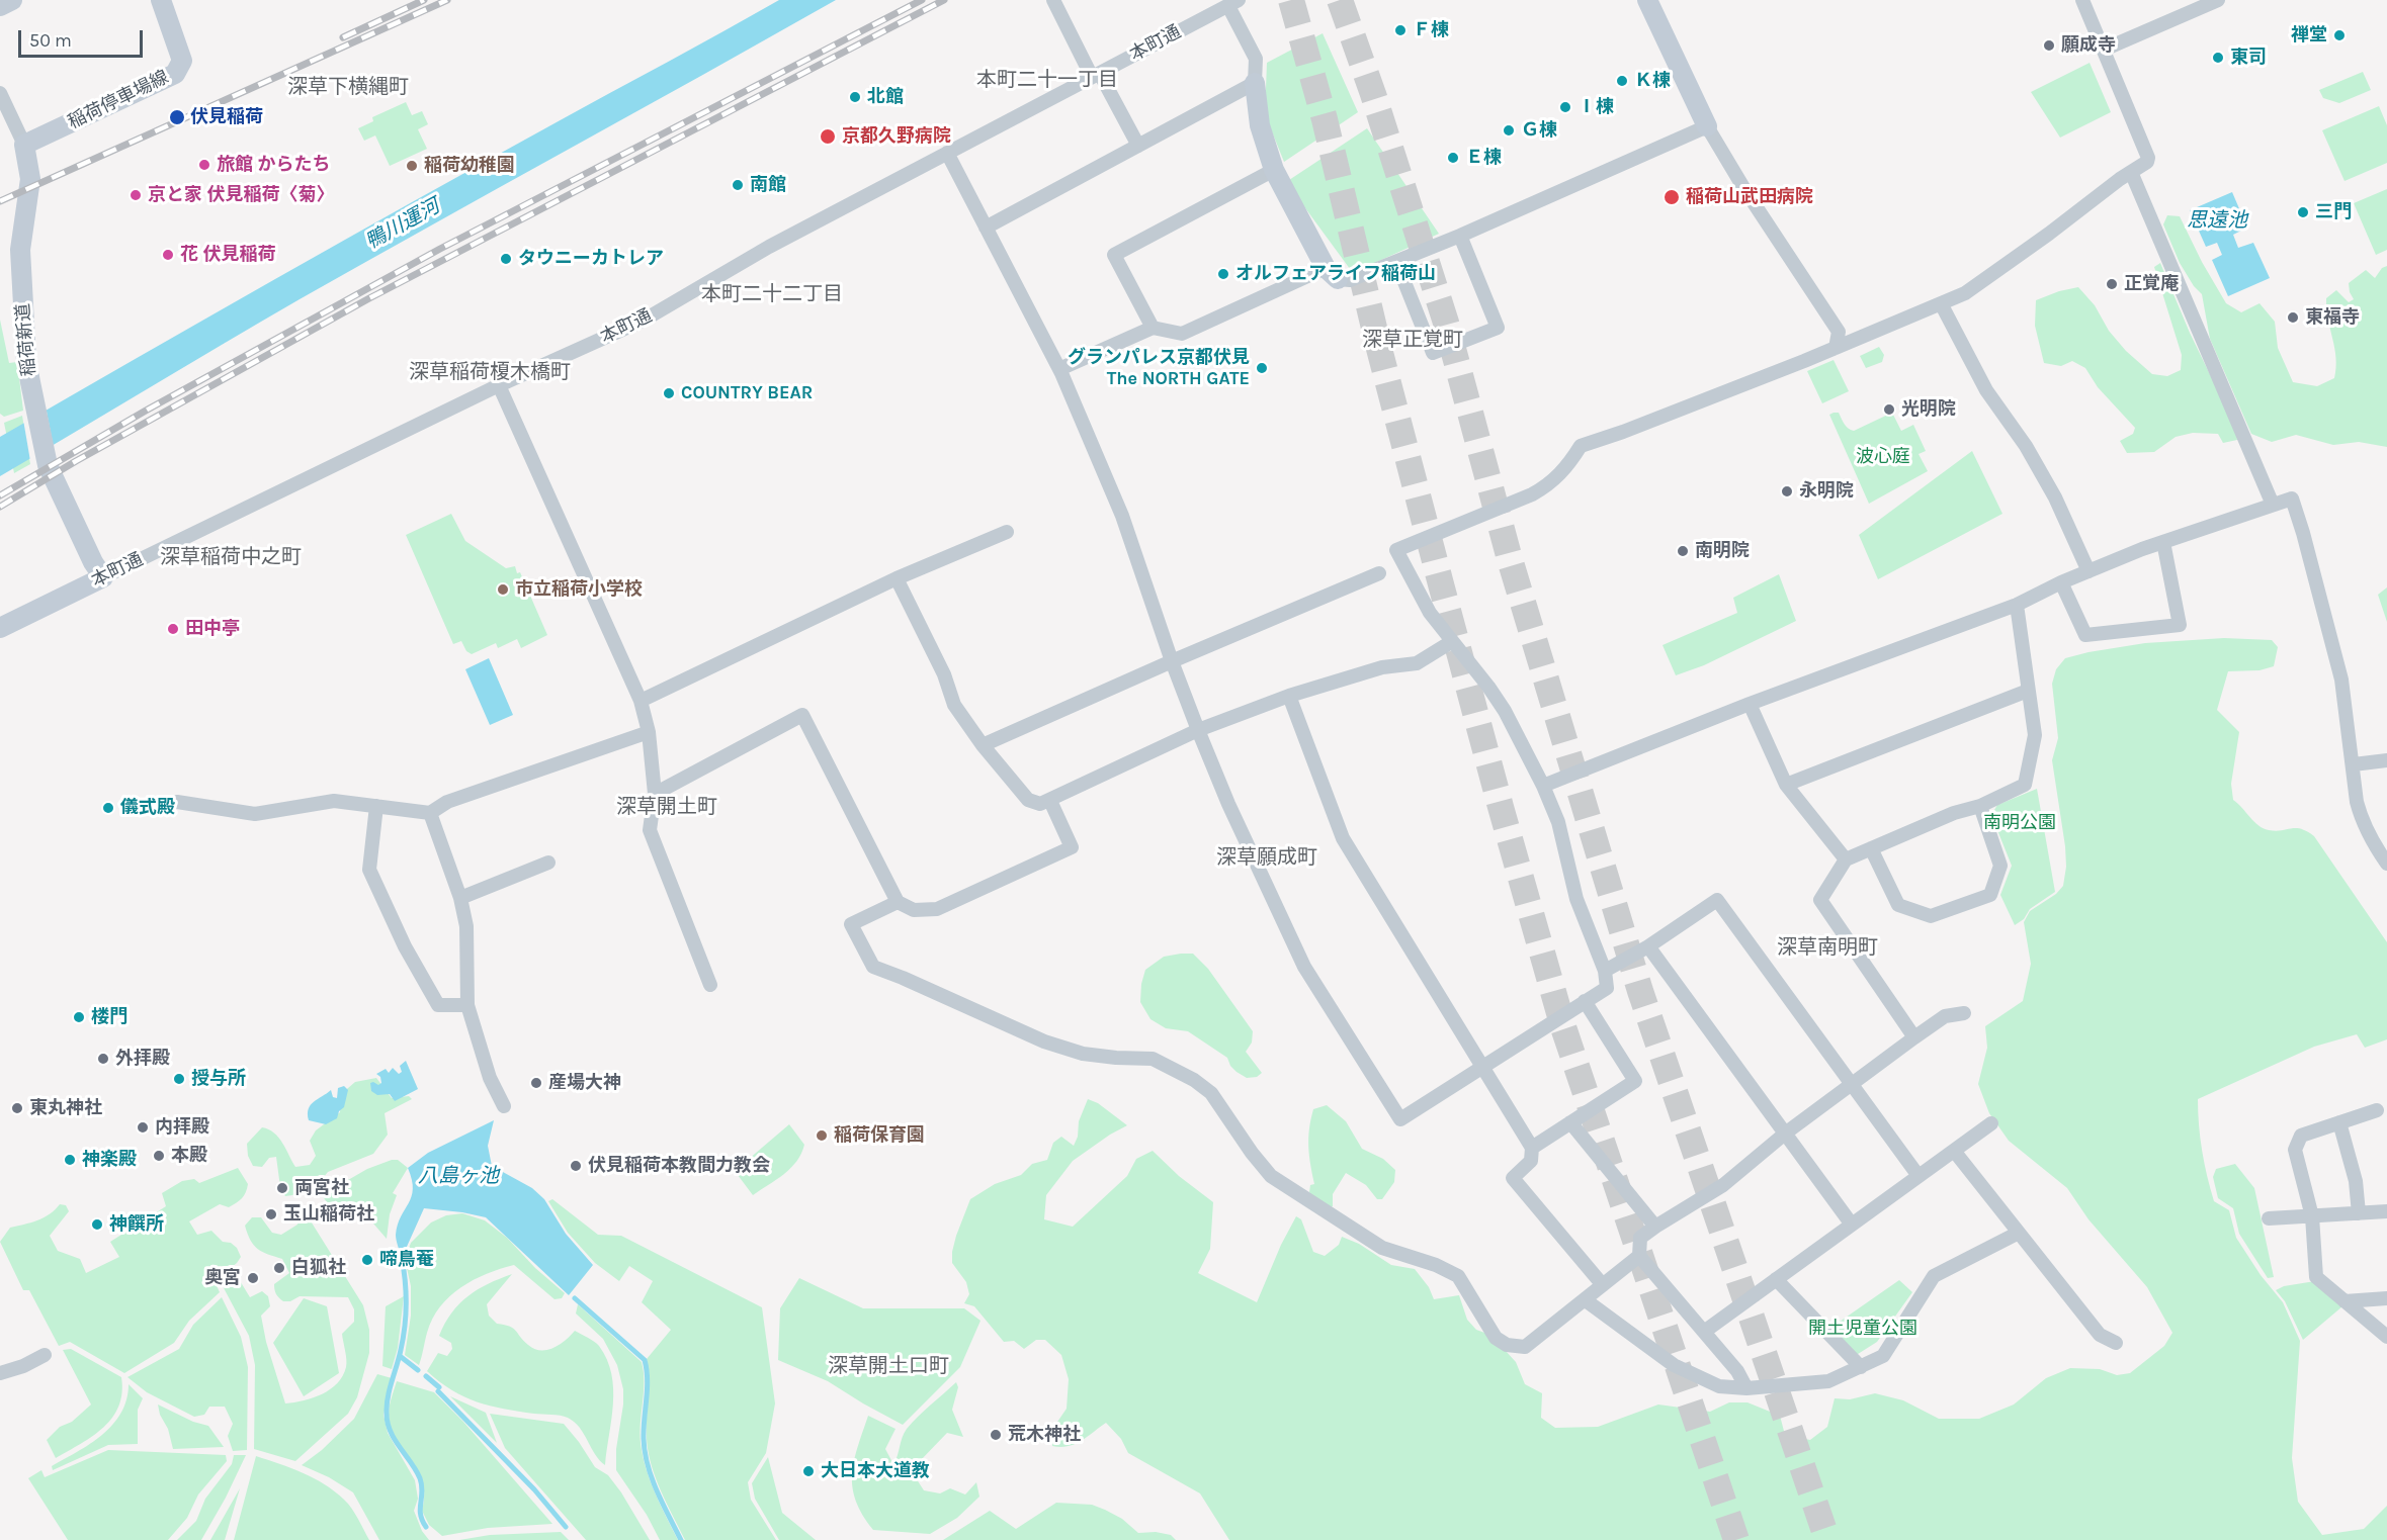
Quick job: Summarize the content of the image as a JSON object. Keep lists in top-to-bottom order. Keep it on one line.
{"streets":{"main road":["本町通","稲荷停車場線","稲荷新道"]},"crossings":[["本町通","稲荷新道"],["稲荷停車場線","稲荷新道"]],"districts":["本町二十一丁目","深草下横縄町","本町二十二丁目","深草正覚町","深草稲荷榎木橋町","深草稲荷中之町","深草開土町","深草願成町","深草南明町","深草開土口町"],"water":["思遠池","鴨川運河","八島ヶ池"],"parks":["波心庭","南明公園","開土児童公園"],"places":["Ｆ棟","禅堂","願成寺","東司","Ｋ棟","北館","Ⅰ棟","伏見稲荷","Ｇ棟","京都久野病院","Ｅ棟","旅館 からたち","稲荷幼稚園","南館","京と家 伏見稲荷〈菊〉","稲荷山武田病院","三門","花 伏見稲荷","タウニーカトレア","オルフェアライフ稲荷山","正覚庵","東福寺","グランパレス京都伏見 The NORTH GATE","COUNTRY BEAR","光明院","永明院","南明院","市立稲荷小学校","田中亭","儀式殿","楼門","外拝殿","授与所","産場大神","東丸神社","内拝殿","稲荷保育園","本殿","神楽殿","伏見稲荷本教間力教会","両宮社","玉山稲荷社","神饌所","啼鳥菴","白狐社","奥宮","荒木神社","大日本大道教"],"scale_bar":"50 m"}
